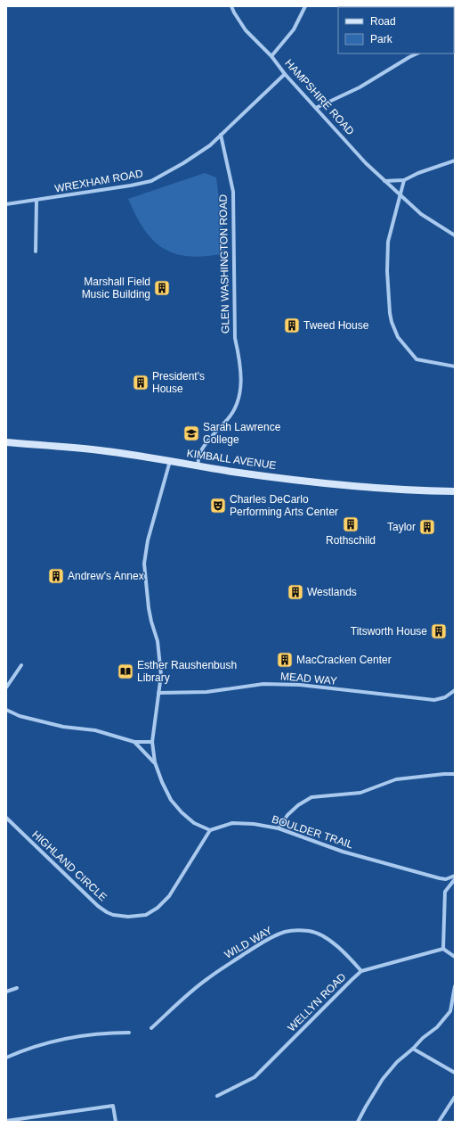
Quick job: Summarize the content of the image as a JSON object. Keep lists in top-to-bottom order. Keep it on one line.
{"streets":{"street":["HAMPSHIRE ROAD","WREXHAM ROAD","GLEN WASHINGTON ROAD","KIMBALL AVENUE","MEAD WAY","BOULDER TRAIL","HIGHLAND CIRCLE","WILD WAY","WELLYN ROAD"]},"crossings":[["HAMPSHIRE ROAD","WREXHAM ROAD"],["WREXHAM ROAD","GLEN WASHINGTON ROAD"],["GLEN WASHINGTON ROAD","KIMBALL AVENUE"],["BOULDER TRAIL","HIGHLAND CIRCLE"],["WILD WAY","WELLYN ROAD"]],"places":{"building":["Marshall Field Music Building","Tweed House","President's House","Rothschild","Taylor","Andrew's Annex","Westlands","Titsworth House","MacCracken Center"],"school or university":["Sarah Lawrence College"],"theatre":["Charles DeCarlo Performing Arts Center"],"library":["Esther Raushenbush Library"]},"legend":["Road","Park"]}
